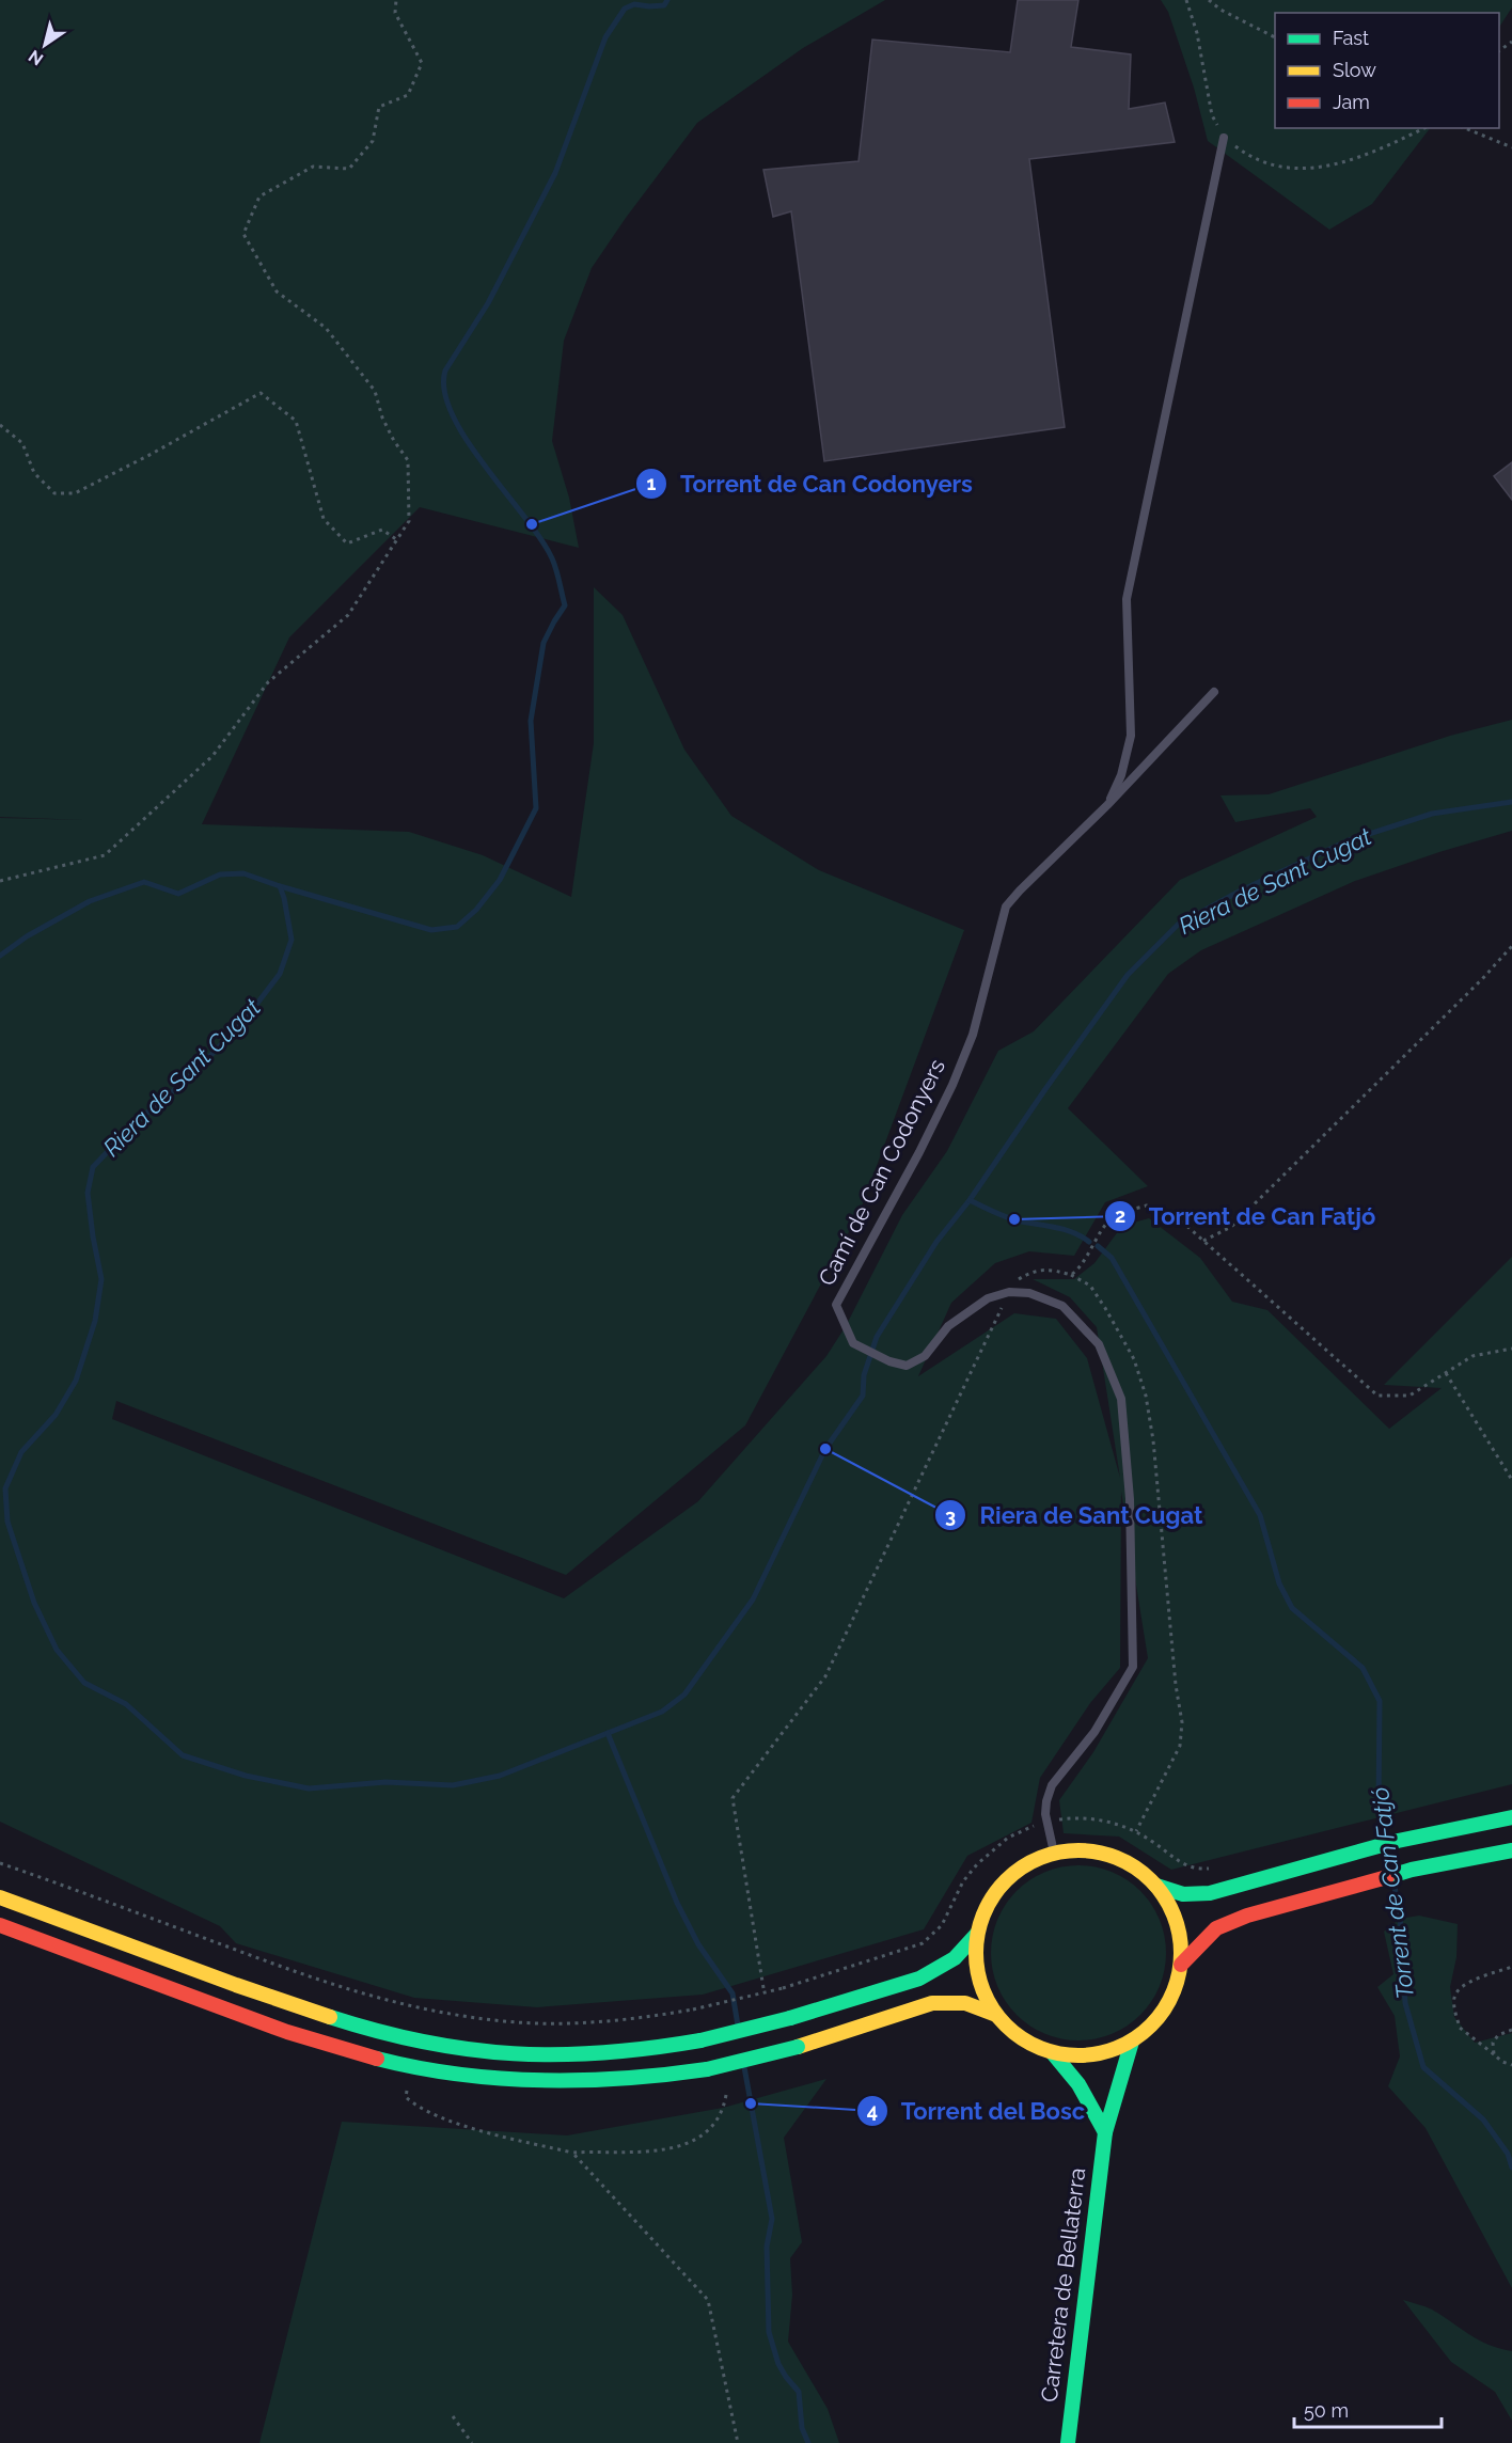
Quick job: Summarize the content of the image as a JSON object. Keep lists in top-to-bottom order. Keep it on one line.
{"streets":{"main road":["Carretera de Bellaterra"],"lane":["Camí de Can Codonyers"]},"water":["Riera de Sant Cugat","Torrent de Can Fatjó"],"places":["Torrent de Can Codonyers","Torrent de Can Fatjó","Riera de Sant Cugat","Torrent del Bosc"],"legend":["Fast","Slow","Jam"],"scale_bar":"50 m","north":"bottom left"}
